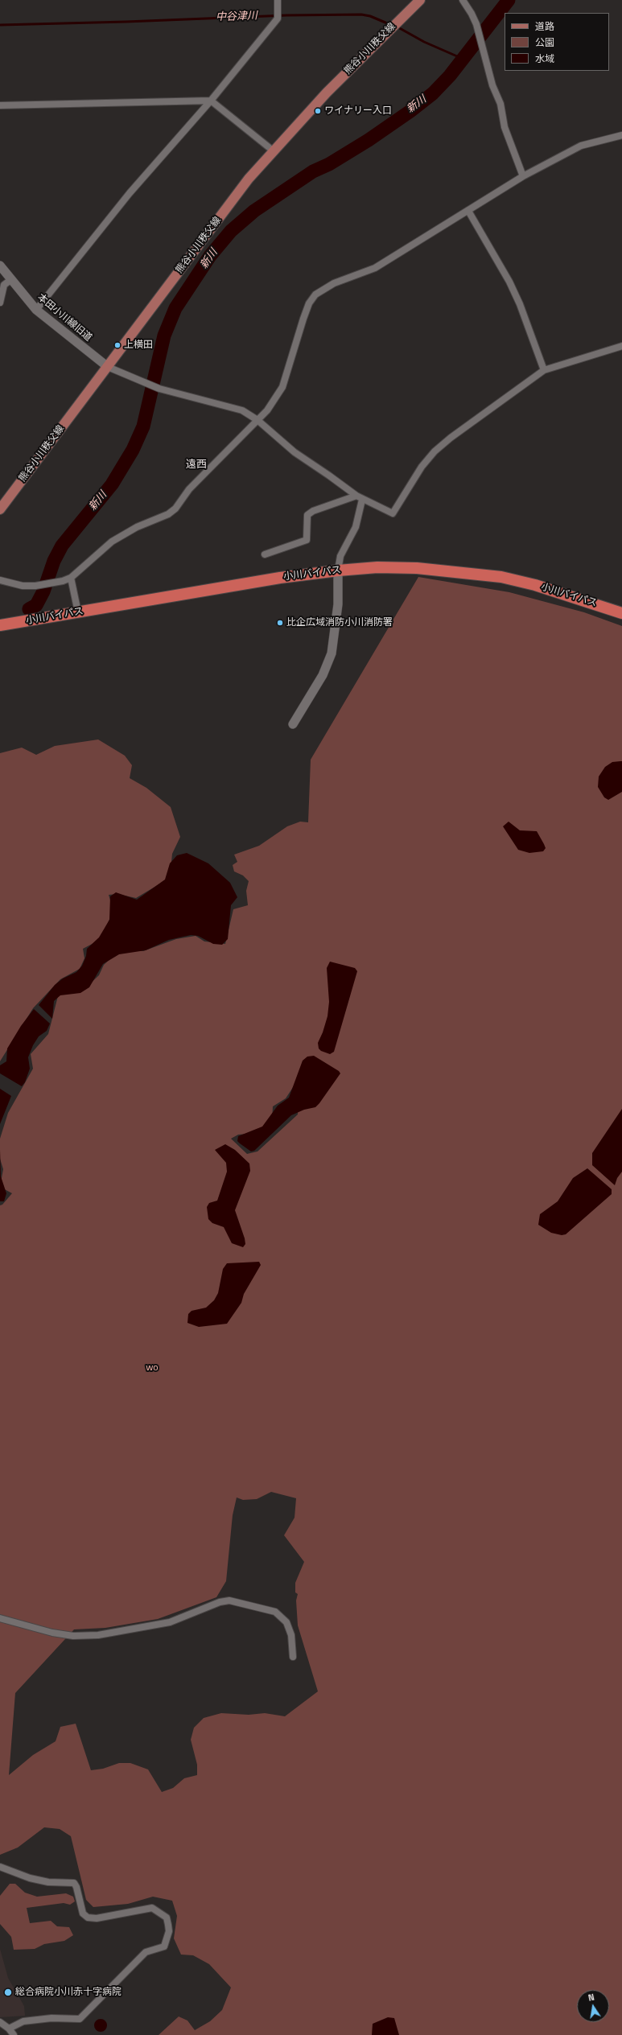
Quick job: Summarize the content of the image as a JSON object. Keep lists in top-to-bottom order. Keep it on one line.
{"streets":{"highway":["小川バイパス"],"main road":["熊谷小川秩父線"],"street":["本田小川線旧道"]},"crossings":[["熊谷小川秩父線","本田小川線旧道"]],"districts":["遠西"],"water":["中谷津川","新川"],"parks":["wo"],"places":["ワイナリー入口","上横田","比企広域消防小川消防署","総合病院小川赤十字病院"],"legend":["道路","公園","水域"],"north":"top"}
